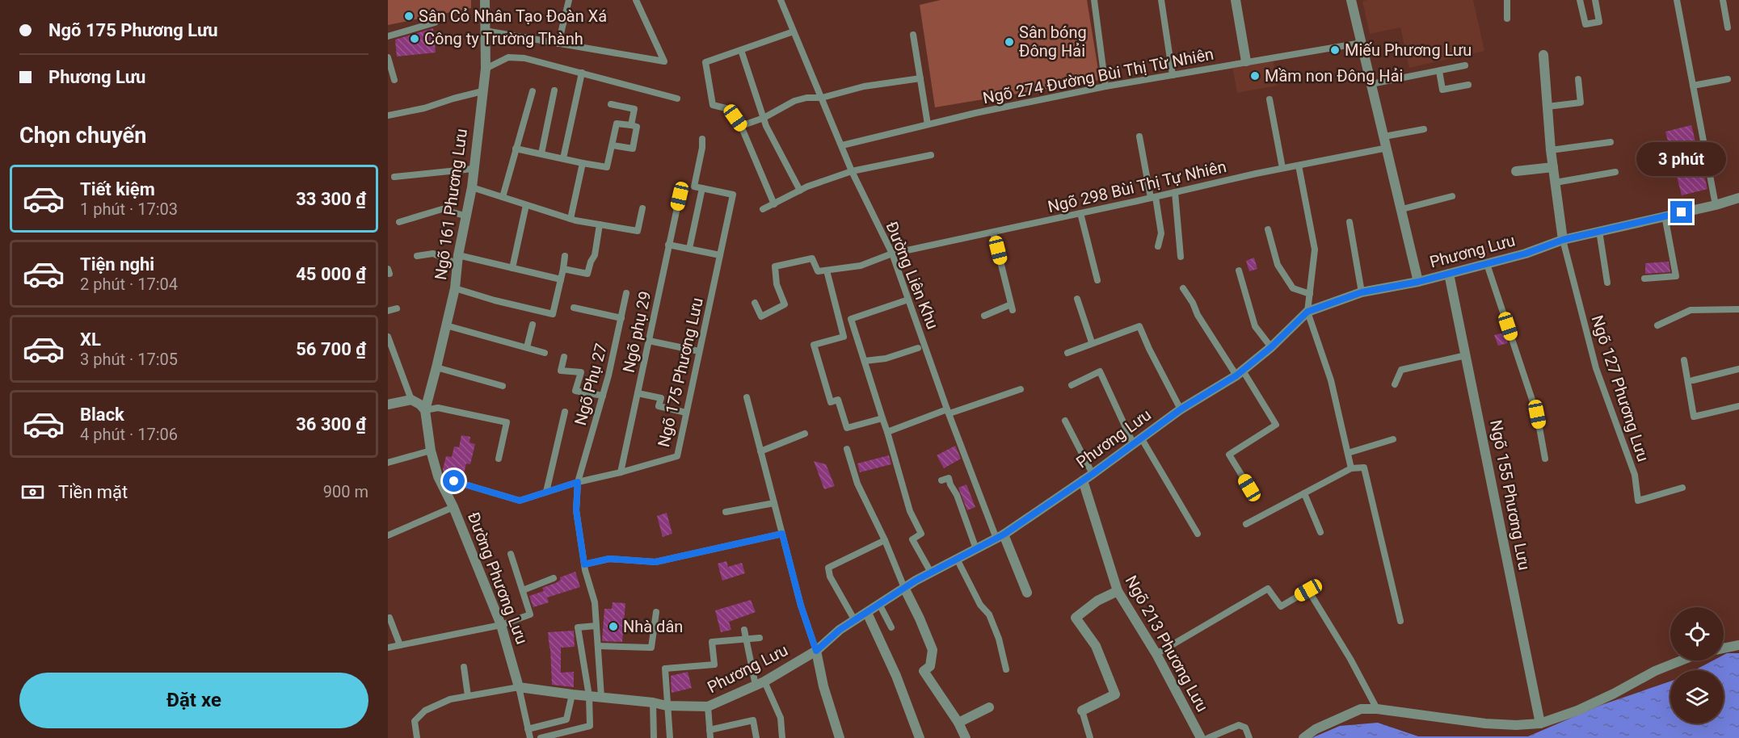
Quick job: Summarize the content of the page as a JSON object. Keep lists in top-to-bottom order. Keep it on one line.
{"streets":{"street":["Ngõ 161 Phương Lưu","Phương Lưu","Ngõ 155 Phương Lưu","Đường Phương Lưu","Ngõ 213 Phương Lưu"],"lane":["Ngõ 274 Đường Bùi Thị Từ Nhiên","Ngõ 298 Bùi Thị Tự Nhiên","Đường Liên Khu","Ngõ phụ 29","Ngõ 175 Phương Lưu","Ngõ Phụ 27","Ngõ 127 Phương Lưu"]},"crossings":[["Ngõ 274 Đường Bùi Thị Từ Nhiên","Đường Liên Khu"],["Ngõ 298 Bùi Thị Tự Nhiên","Đường Liên Khu"],["Ngõ 161 Phương Lưu","Đường Phương Lưu"],["Phương Lưu","Đường Liên Khu"],["Phương Lưu","Ngõ Phụ 27"],["Phương Lưu","Ngõ 127 Phương Lưu"],["Phương Lưu","Ngõ 155 Phương Lưu"],["Phương Lưu","Đường Phương Lưu"],["Phương Lưu","Ngõ 213 Phương Lưu"],["Ngõ phụ 29","Ngõ 175 Phương Lưu"],["Ngõ 175 Phương Lưu","Ngõ Phụ 27"],["Ngõ 175 Phương Lưu","Đường Phương Lưu"]],"places":["Sân Cỏ Nhân Tạo Đoàn Xá","Công ty Trường Thành","Sân bóng Đông Hải","Miếu Phương Lưu","Mầm non Đông Hải","Nhà dân"],"page":{"banner":["Ngõ 175 Phương Lưu","Phương Lưu"],"heading":"Chọn chuyến","bubble":"3 phút","list":[{"name":"Tiết kiệm","note":"1 phút · 17:03","value":"33 300 ₫"},{"name":"Tiện nghi","note":"2 phút · 17:04","value":"45 000 ₫"},{"name":"XL","note":"3 phút · 17:05","value":"56 700 ₫"},{"name":"Black","note":"4 phút · 17:06","value":"36 300 ₫"}],"pay":["Tiền mặt","900 m"],"buttons":"Đặt xe"}}
